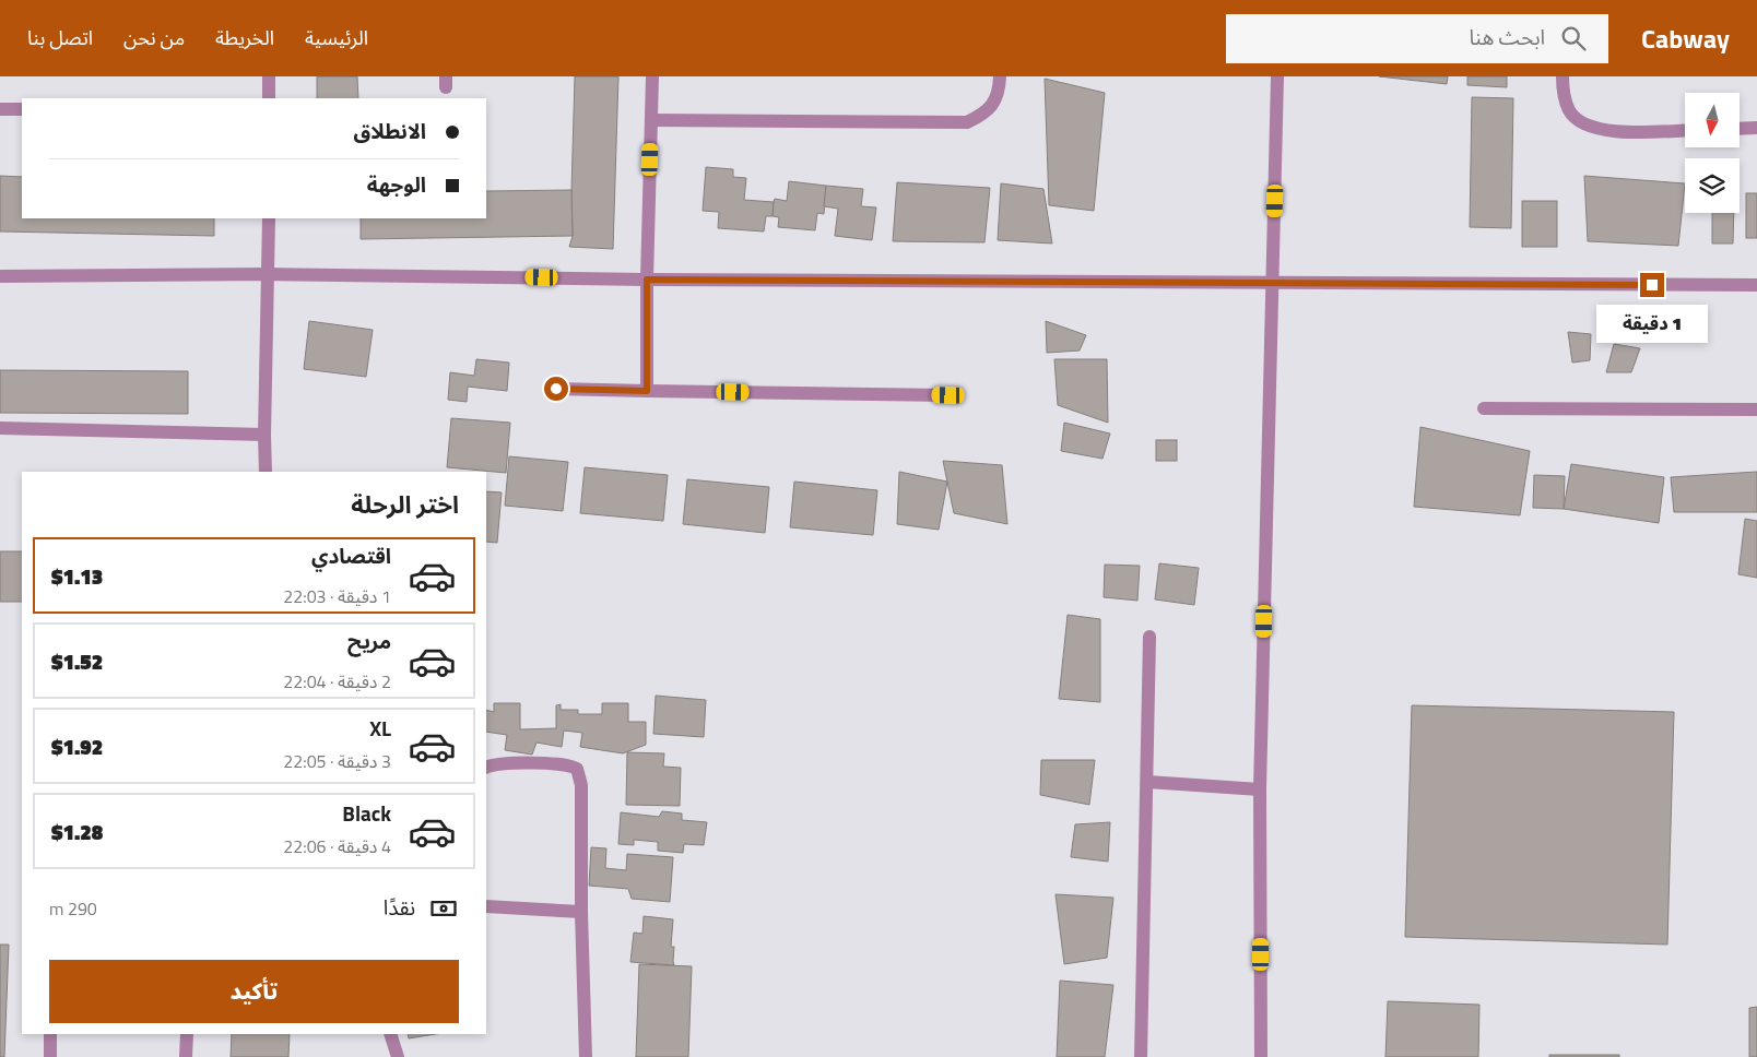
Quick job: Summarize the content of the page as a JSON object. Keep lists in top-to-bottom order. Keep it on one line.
{"north":"bottom","page":{"header":"Cabway","search":"ابحث هنا","nav":["الرئيسية","الخريطة","من نحن","اتصل بنا"],"banner":["الانطلاق","الوجهة"],"bubble":"1 دقيقة","heading":"اختر الرحلة","list":[{"name":"اقتصادي","note":"1 دقيقة · 22:03","value":"$1.13"},{"name":"مريح","note":"2 دقيقة · 22:04","value":"$1.52"},{"name":"XL","note":"3 دقيقة · 22:05","value":"$1.92"},{"name":"Black","note":"4 دقيقة · 22:06","value":"$1.28"}],"pay":["نقدًا","290 m"],"buttons":"تأكيد"}}
